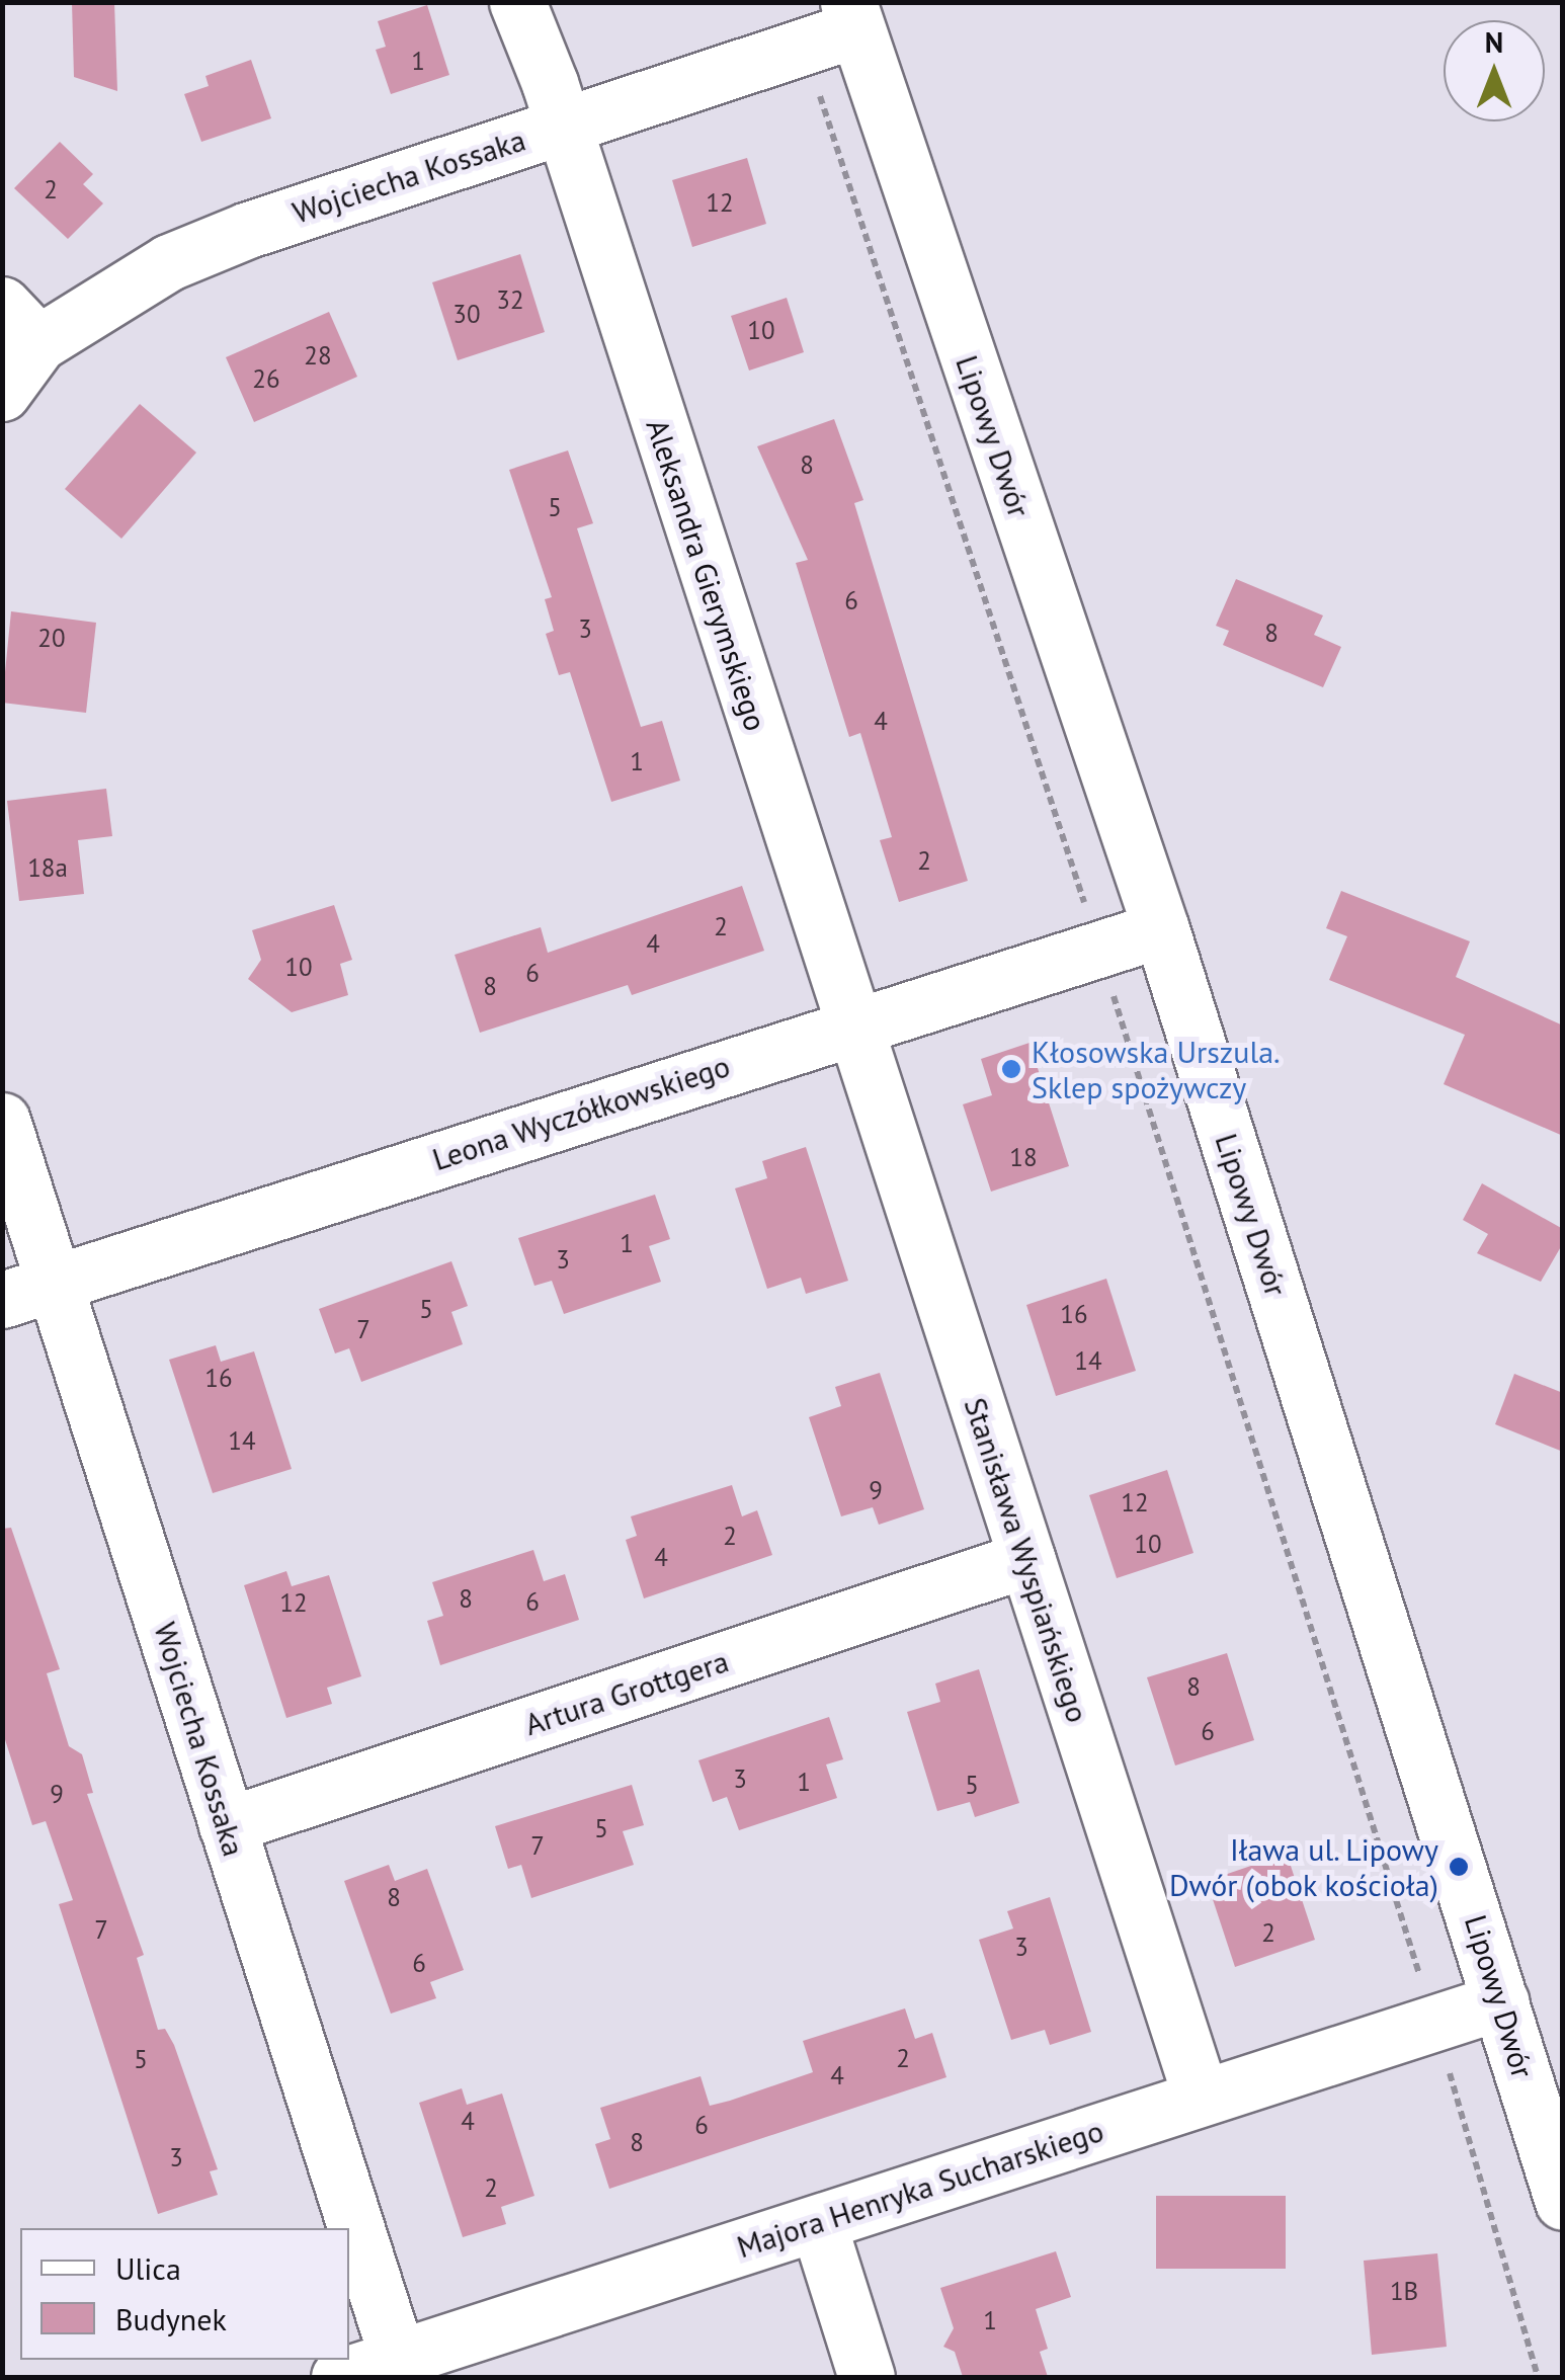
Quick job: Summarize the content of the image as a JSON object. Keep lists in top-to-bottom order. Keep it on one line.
{"streets":{"street":["Wojciecha Kossaka","Lipowy Dwór","Aleksandra Gierymskiego","Leona Wyczółkowskiego","Stanisława Wyspiańskiego","Artura Grottgera","Majora Henryka Sucharskiego"]},"crossings":[["Wojciecha Kossaka","Lipowy Dwór"],["Wojciecha Kossaka","Aleksandra Gierymskiego"],["Wojciecha Kossaka","Leona Wyczółkowskiego"],["Wojciecha Kossaka","Artura Grottgera"],["Wojciecha Kossaka","Majora Henryka Sucharskiego"],["Lipowy Dwór","Leona Wyczółkowskiego"],["Lipowy Dwór","Majora Henryka Sucharskiego"],["Aleksandra Gierymskiego","Leona Wyczółkowskiego"],["Aleksandra Gierymskiego","Stanisława Wyspiańskiego"],["Leona Wyczółkowskiego","Stanisława Wyspiańskiego"],["Stanisława Wyspiańskiego","Artura Grottgera"],["Stanisława Wyspiańskiego","Majora Henryka Sucharskiego"]],"places":["Kłosowska Urszula. Sklep spożywczy","Iława ul. Lipowy Dwór (obok kościoła)"],"house_numbers":["1","2","12","32","30","10","28","26","8","5","6","3","8","20","4","1","2","18a","2","4","10","6","8","18","1","3","5","16","7","14","16","14","9","12","2","10","4","8","6","12","8","6","3","1","5","9","5","7","8","7","2","3","6","2","5","4","4","6","8","3","2","1B","1"],"legend":["Ulica","Budynek"],"north":"top"}
